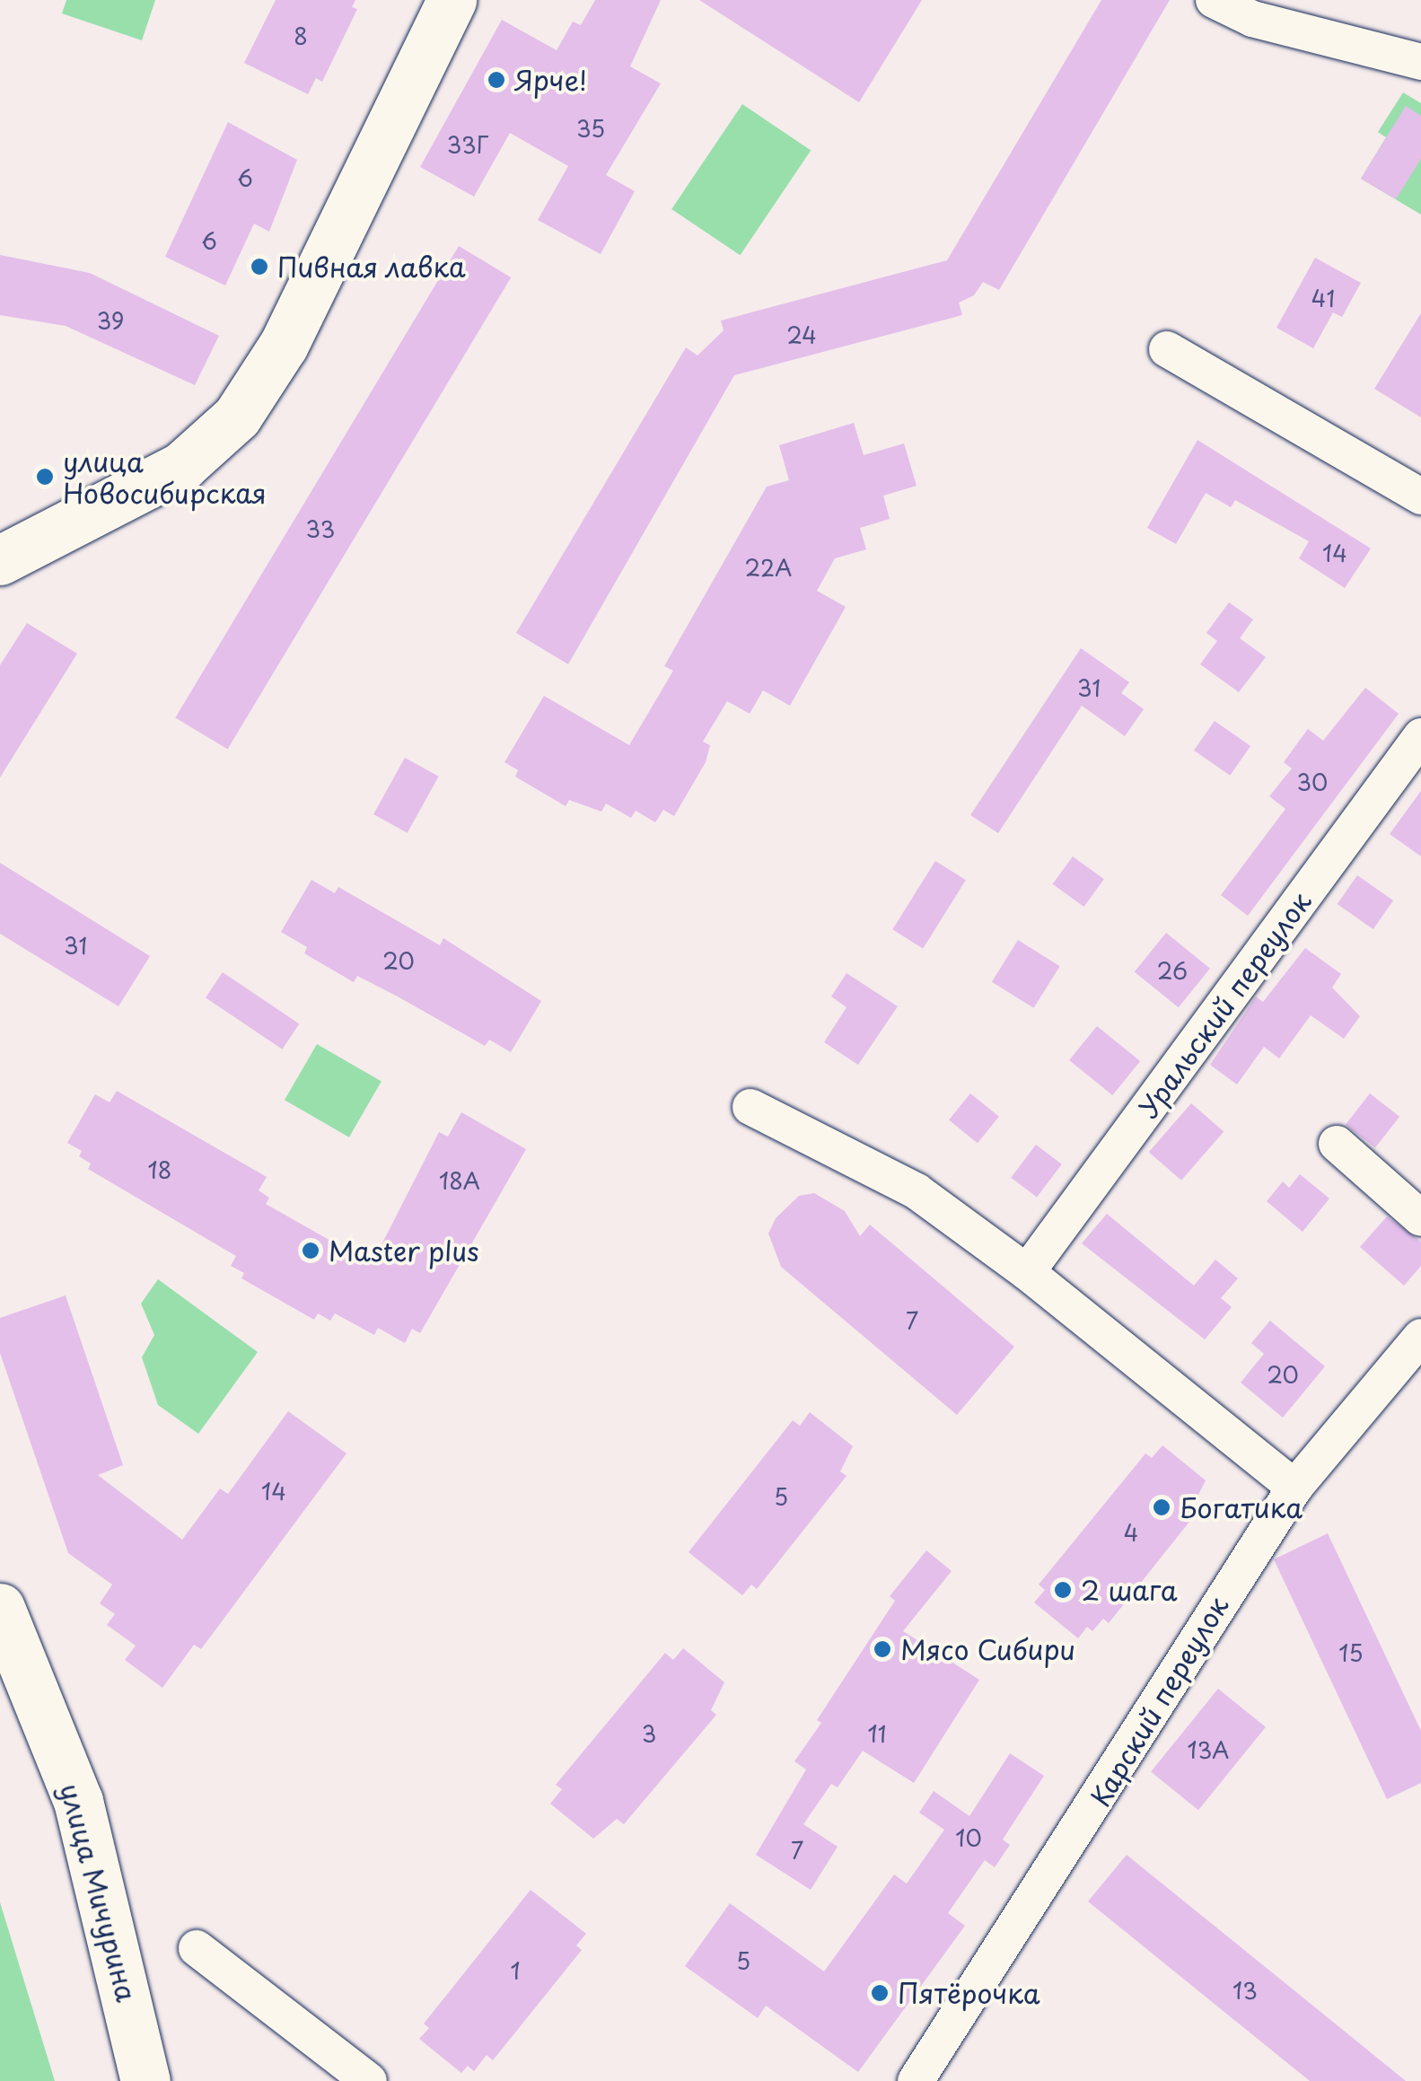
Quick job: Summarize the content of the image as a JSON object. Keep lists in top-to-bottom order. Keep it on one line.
{"streets":{"street":["Уральский переулок","Карский переулок","улица Мичурина"]},"places":["Ярче!","Пивная лавка","улица Новосибирская","Master plus","Богатика","2 шага","Мясо Сибири","Пятёрочка"],"house_numbers":["8","35","33Г","6","6","41","39","24","33","14","22А","31","30","31","20","26","18","18А","7","20","14","5","4","15","3","11","13А","10","7","5","1","13"]}
